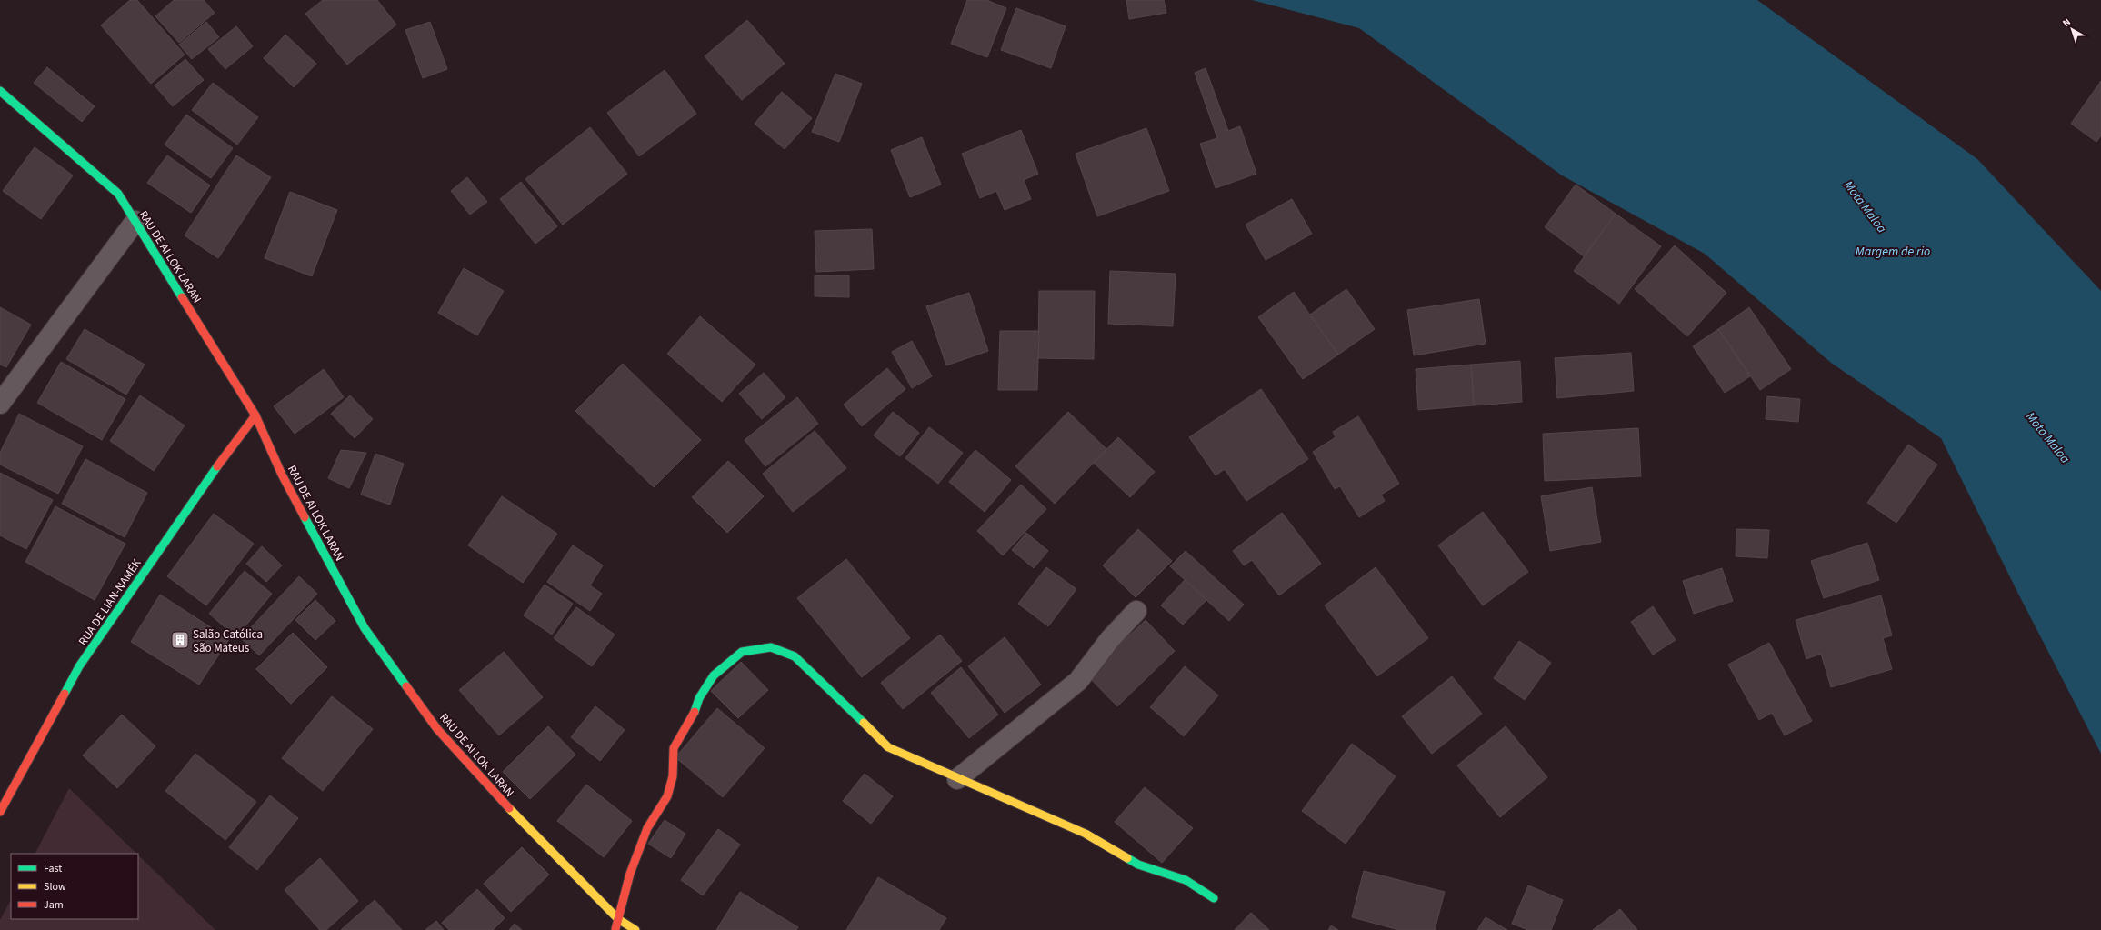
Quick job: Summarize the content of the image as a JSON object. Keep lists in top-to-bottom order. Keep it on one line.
{"streets":{"street":["RAU DE AI LOK LARAN","RUA DE LIAN-NAMÉK"]},"crossings":[["RAU DE AI LOK LARAN","RUA DE LIAN-NAMÉK"]],"water":["Mota Maloa","Margem de rio"],"places":{"building":["Salão Católica São Mateus"]},"legend":["Fast","Slow","Jam"],"north":"top left"}
